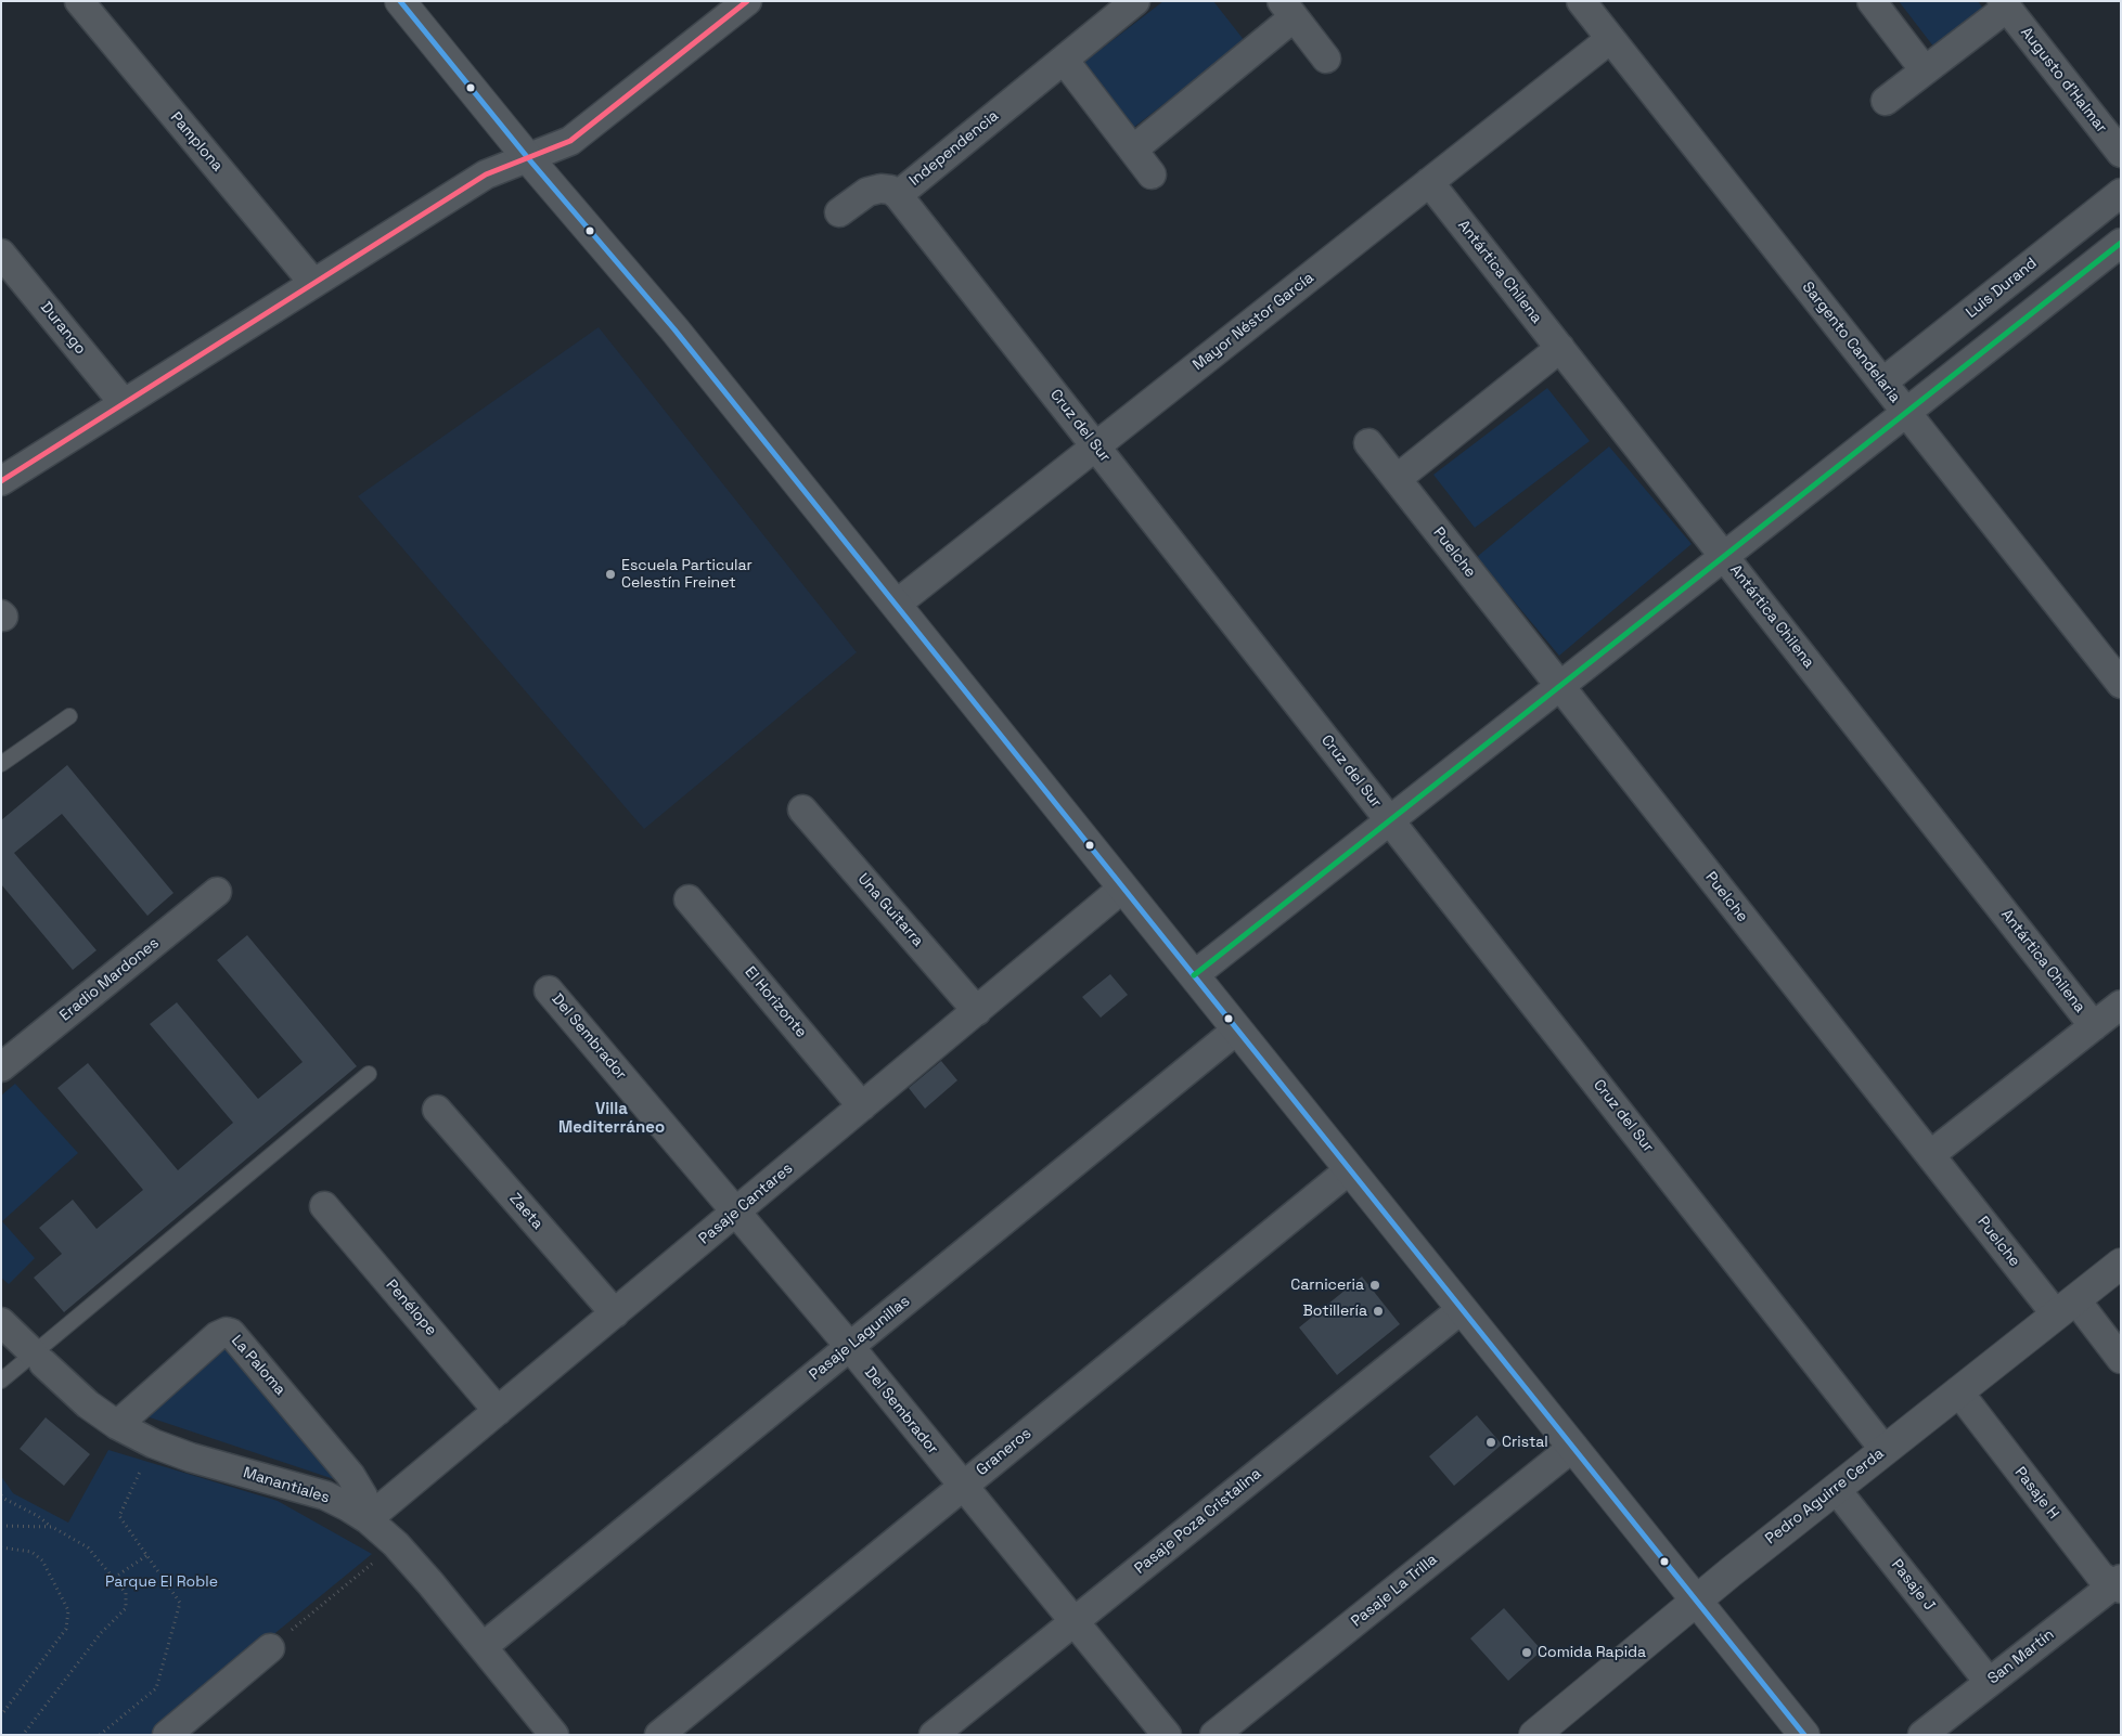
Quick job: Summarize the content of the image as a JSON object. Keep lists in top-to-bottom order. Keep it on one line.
{"streets":{"street":["Augusto d'Halmar","Pamplona","Independencia","Antártica Chilena","Luis Durand","Mayor Néstor García","Durango","Sargento Candelaria","Cruz del Sur","Puelche","Una Guitarra","Eradio Mardones","El Horizonte","Del Sembrador","Pasaje Cantares","Zaeta","Penélope","Pasaje Lagunillas","La Paloma","Graneros","Manantiales","Pasaje H","Pedro Aguirre Cerda","Pasaje Poza Cristalina","Pasaje J","Pasaje La Trilla","San Martín"]},"crossings":[["Independencia","Cruz del Sur"],["Antártica Chilena","Mayor Néstor García"],["Antártica Chilena","Puelche"],["Luis Durand","Sargento Candelaria"],["Mayor Néstor García","Sargento Candelaria"],["Mayor Néstor García","Cruz del Sur"],["Cruz del Sur","Pedro Aguirre Cerda"],["Puelche","Pedro Aguirre Cerda"],["Una Guitarra","Pasaje Cantares"],["El Horizonte","Pasaje Cantares"],["Del Sembrador","Pasaje Cantares"],["Del Sembrador","Pasaje Lagunillas"],["Del Sembrador","Graneros"],["Del Sembrador","Pasaje Poza Cristalina"],["Pasaje Cantares","Zaeta"],["Pasaje Cantares","Penélope"],["Pasaje Cantares","La Paloma"],["Pasaje Cantares","Manantiales"],["Pasaje Lagunillas","Manantiales"],["La Paloma","Manantiales"],["Pasaje H","Pedro Aguirre Cerda"],["Pasaje H","San Martín"],["Pedro Aguirre Cerda","Pasaje J"],["Pasaje J","San Martín"]],"districts":["Villa Mediterráneo"],"parks":["Parque El Roble"],"places":["Escuela Particular Celestín Freinet","Carniceria","Botillería","Cristal","Comida Rapida"]}
